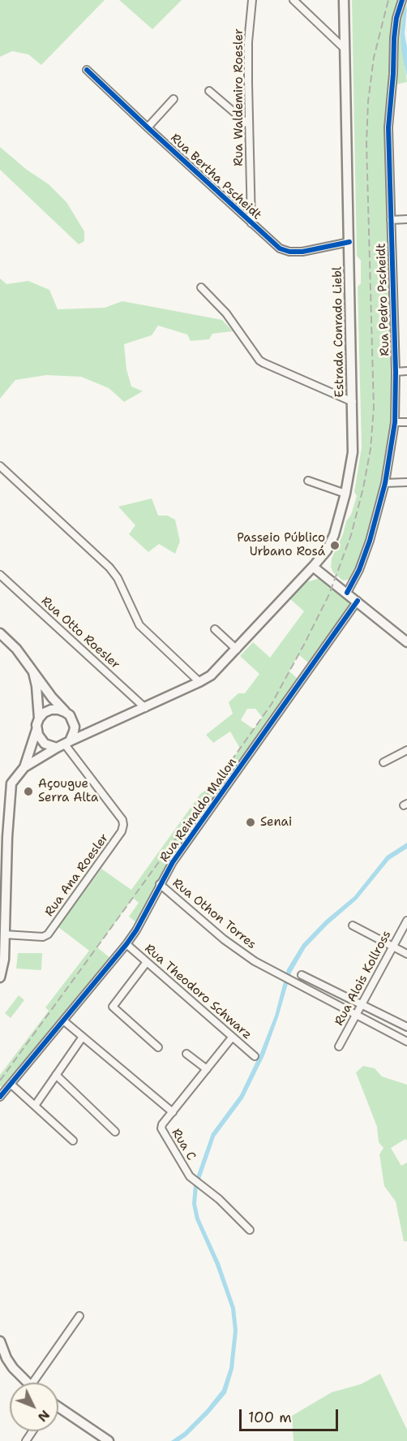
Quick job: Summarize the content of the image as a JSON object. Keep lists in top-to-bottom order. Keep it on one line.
{"streets":{"main road":["Estrada Conrado Liebl"],"street":["Rua Waldemiro Roesler","Rua Bertha Pscheidt","Rua Pedro Pscheidt","Rua Otto Roesler","Rua Reinaldo Mallon","Rua Ana Roesler","Rua Othon Torres","Rua Alois Kollross","Rua Theodoro Schwarz","Rua C"]},"crossings":[["Rua Waldemiro Roesler","Rua Bertha Pscheidt"],["Rua Bertha Pscheidt","Estrada Conrado Liebl"],["Estrada Conrado Liebl","Rua Otto Roesler"],["Estrada Conrado Liebl","Rua Ana Roesler"],["Rua Reinaldo Mallon","Rua Othon Torres"],["Rua Reinaldo Mallon","Rua Theodoro Schwarz"],["Rua Othon Torres","Rua Alois Kollross"],["Rua Theodoro Schwarz","Rua C"]],"places":["Passeio Público Urbano Rosá","Açougue Serra Alta","Senai"],"scale_bar":"100 m","north":"bottom right"}
